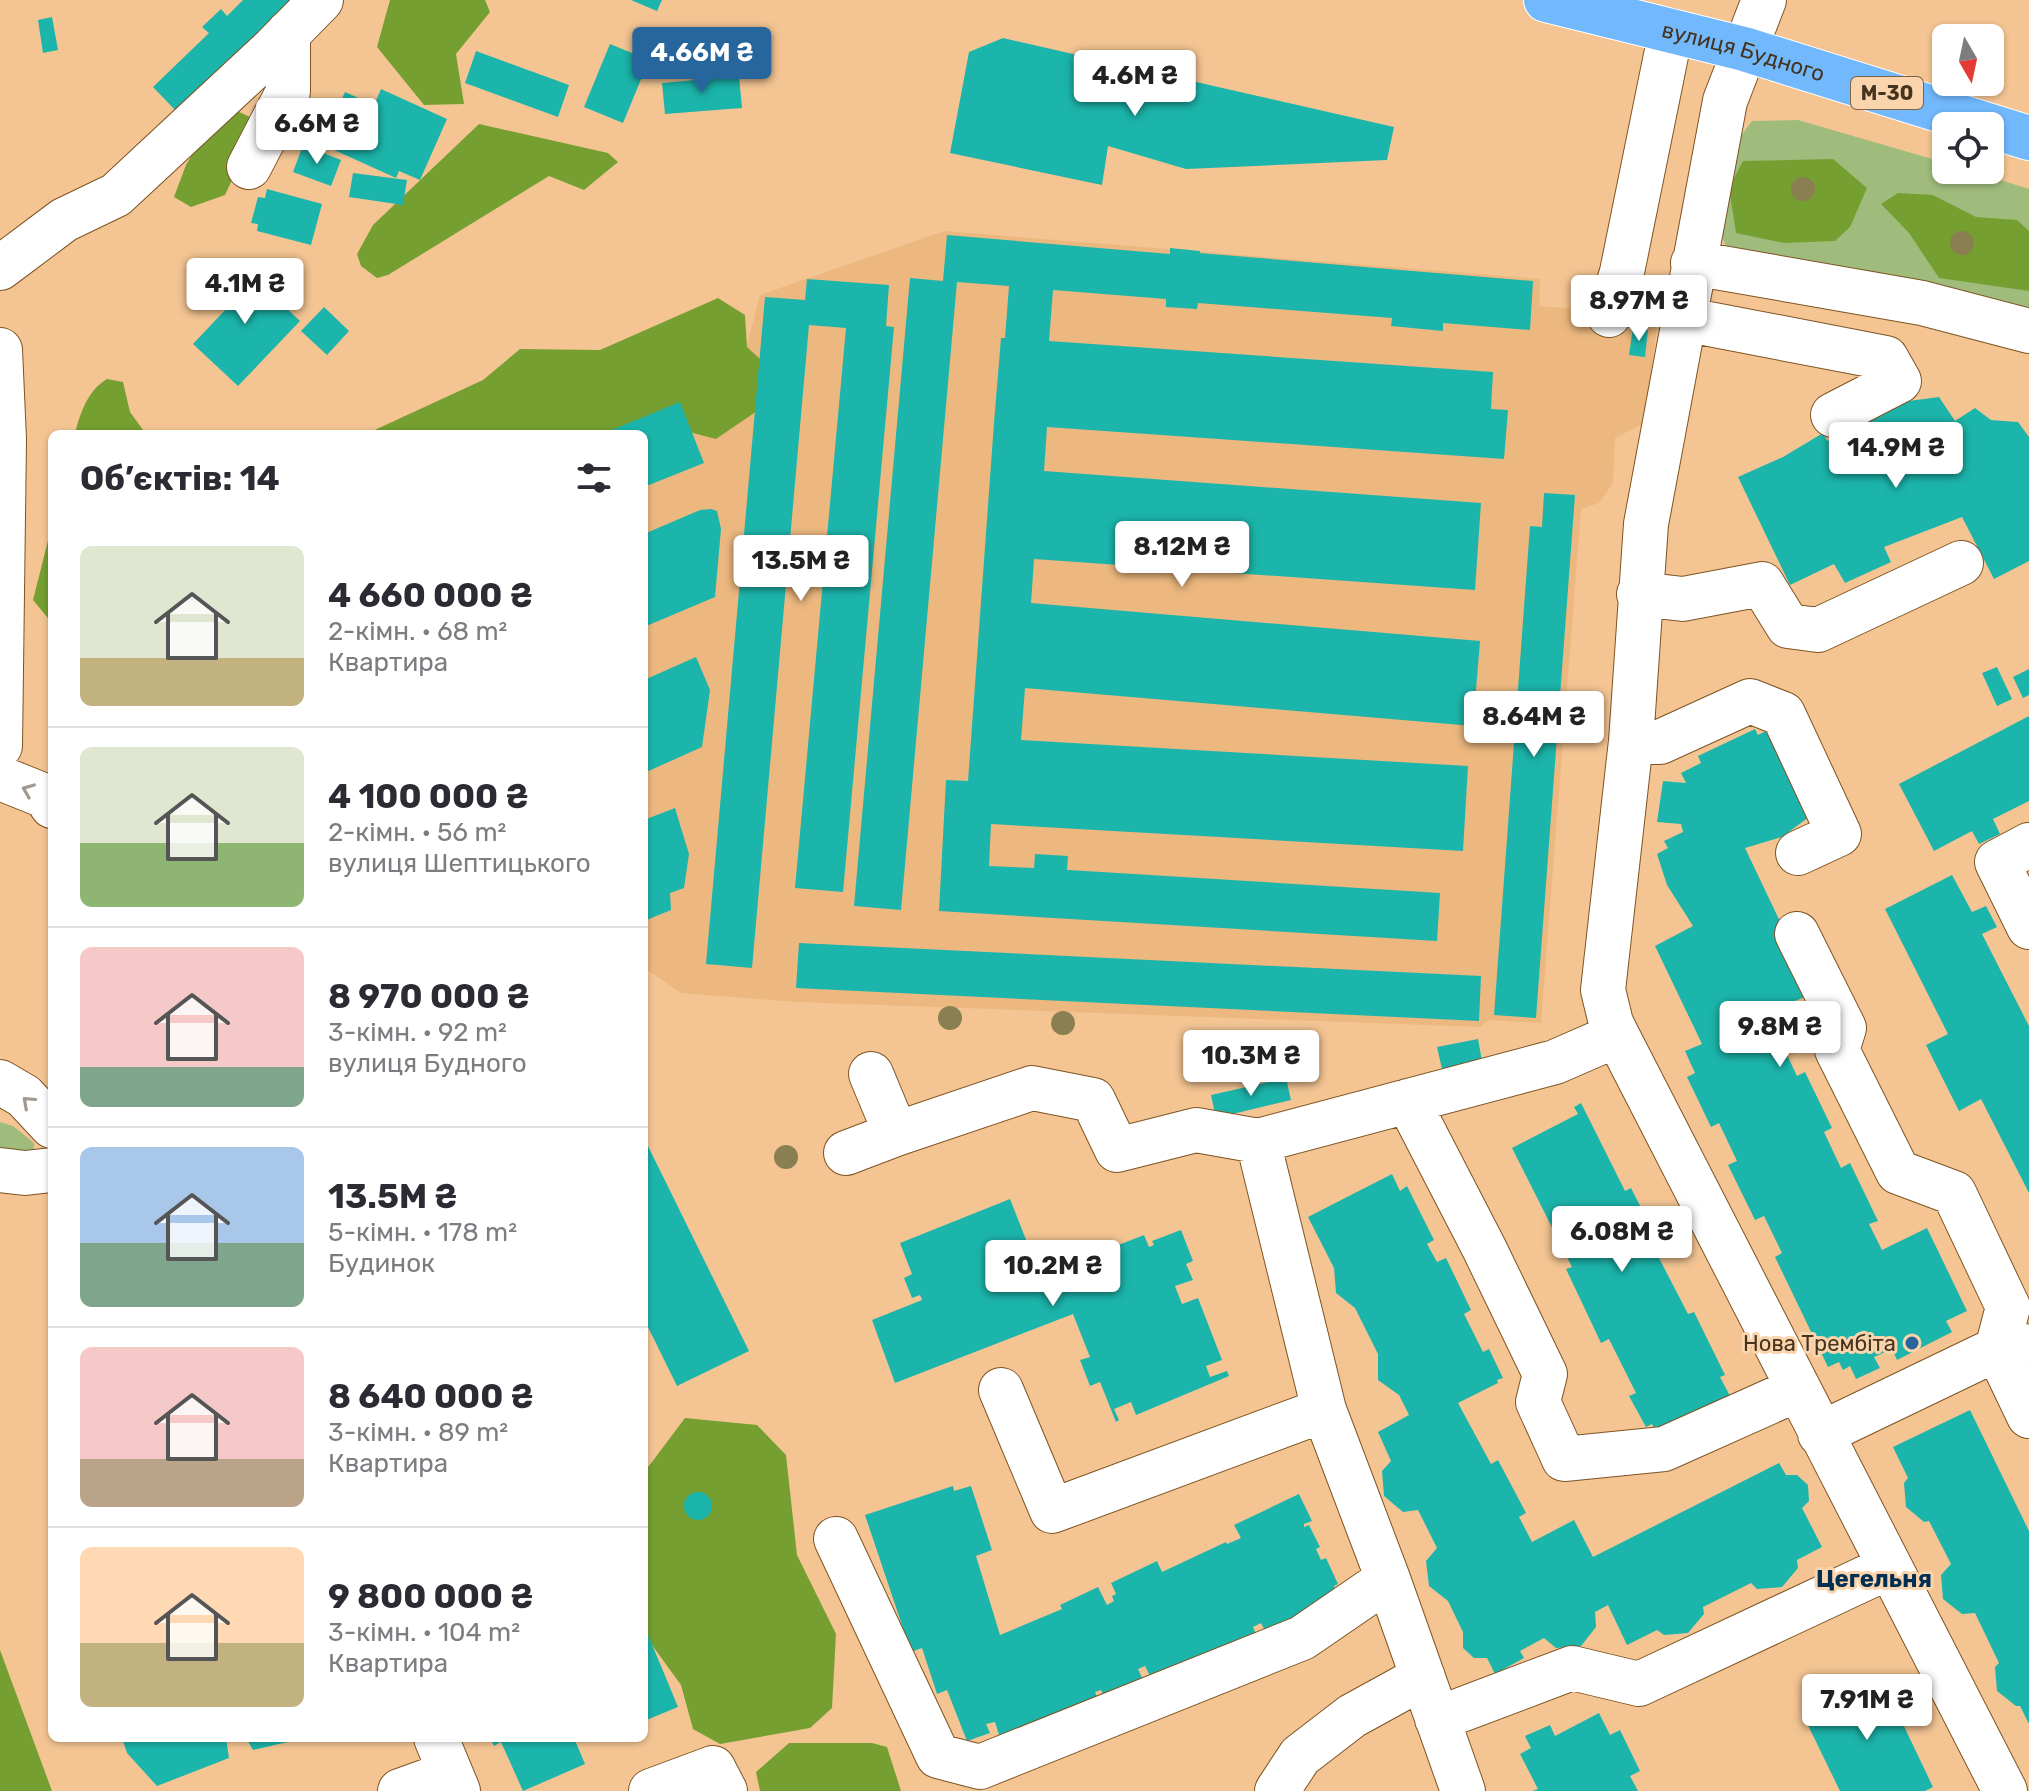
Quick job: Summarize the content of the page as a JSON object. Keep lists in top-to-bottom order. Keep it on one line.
{"streets":{"highway":["вулиця Будного","М-30"]},"districts":["Цегельня"],"places":["Нова Трембіта"],"north":"bottom","page":{"price":["4.66M ₴","4.6M ₴","6.6M ₴","4.1M ₴","8.97M ₴","14.9M ₴","8.12M ₴","13.5M ₴","8.64M ₴","9.8M ₴","10.3M ₴","6.08M ₴","10.2M ₴","7.91M ₴"],"heading":"Об’єктів: 14","list":[{"name":"4 660 000 ₴","note":"2-кімн. · 68 m² · Квартира"},{"name":"4 100 000 ₴","note":"2-кімн. · 56 m² · вулиця Шептицького"},{"name":"8 970 000 ₴","note":"3-кімн. · 92 m² · вулиця Будного"},{"name":"13.5M ₴","note":"5-кімн. · 178 m² · Будинок"},{"name":"8 640 000 ₴","note":"3-кімн. · 89 m² · Квартира"},{"name":"9 800 000 ₴","note":"3-кімн. · 104 m² · Квартира"}]}}
